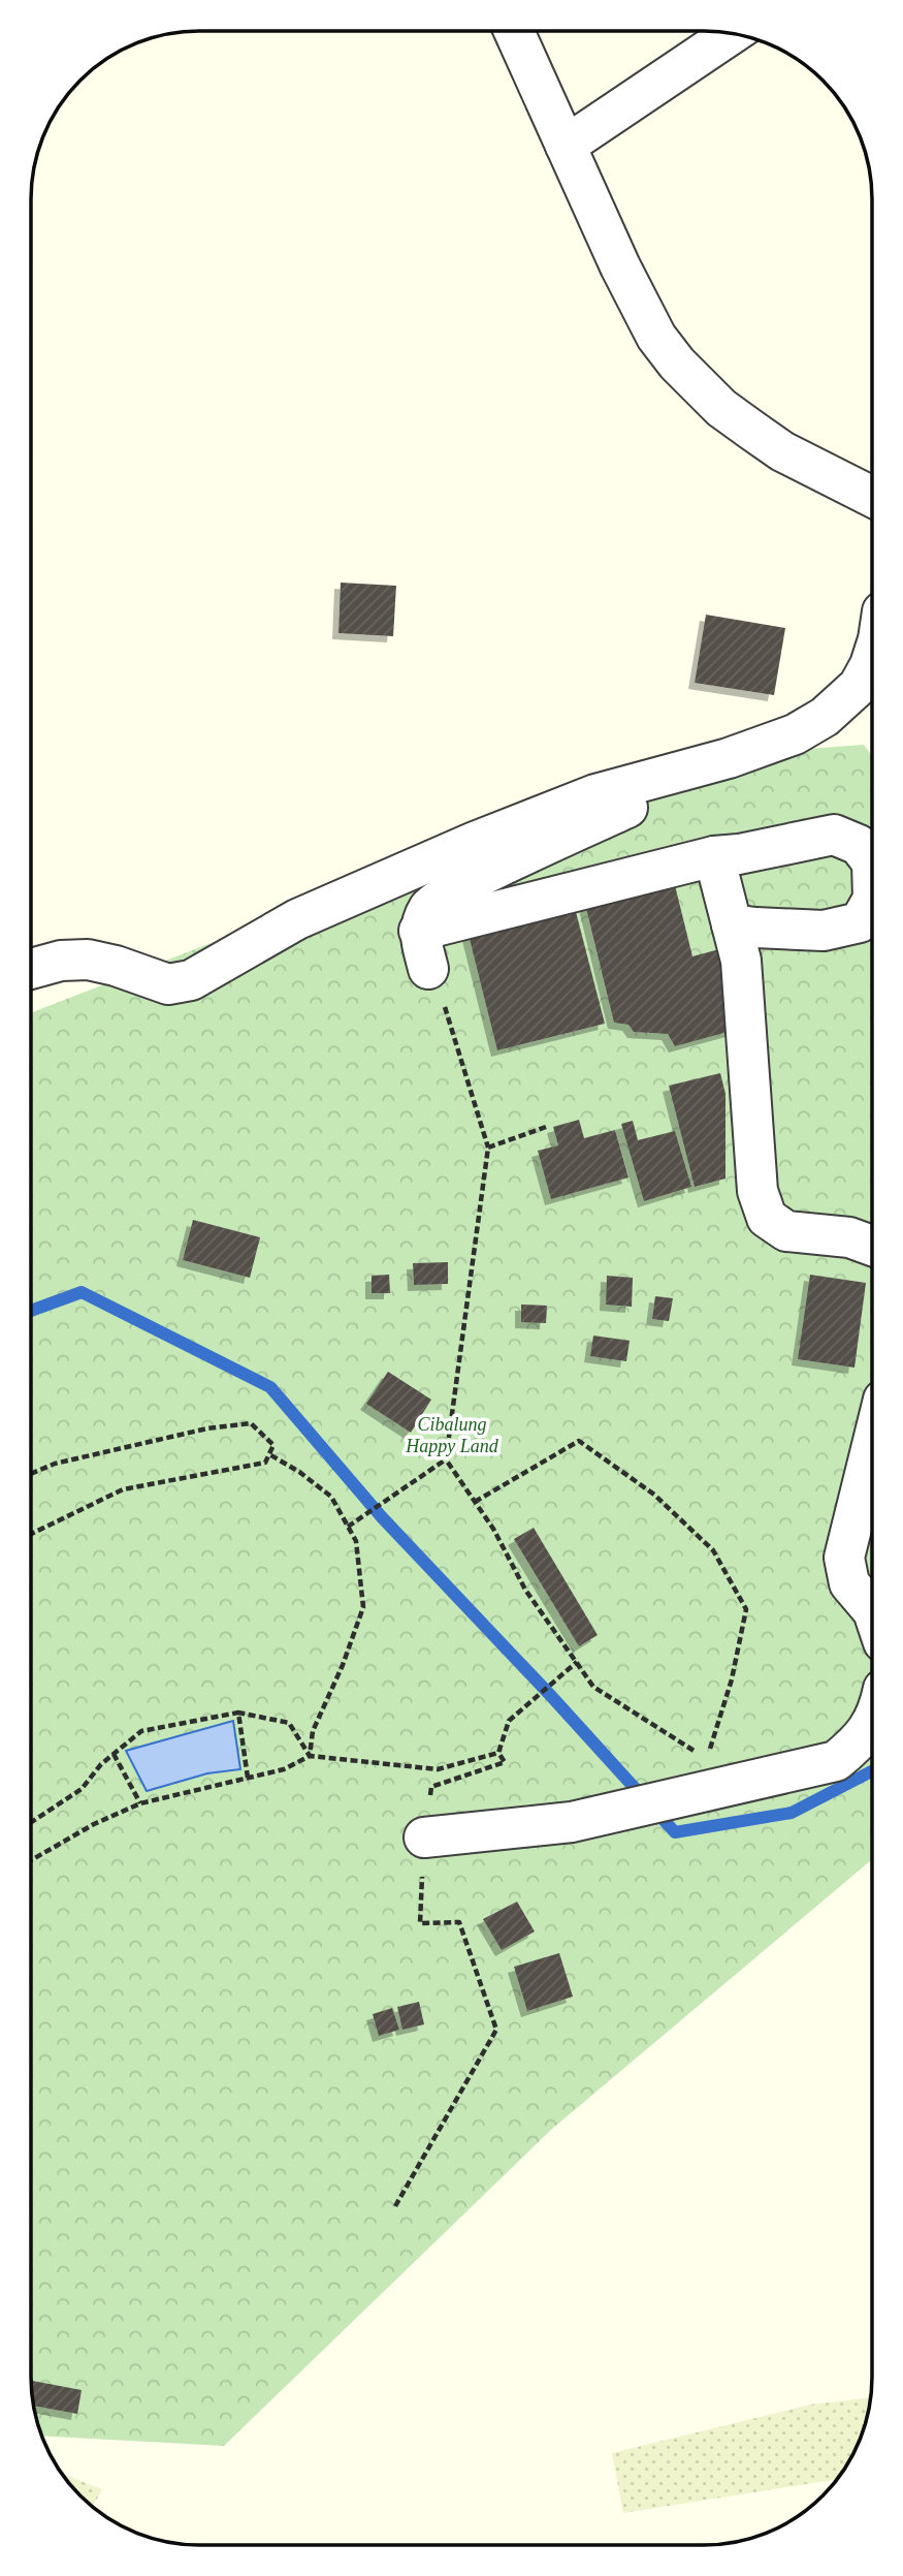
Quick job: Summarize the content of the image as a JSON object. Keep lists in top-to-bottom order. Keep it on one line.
{"parks":["Cibalung Happy Land"]}
